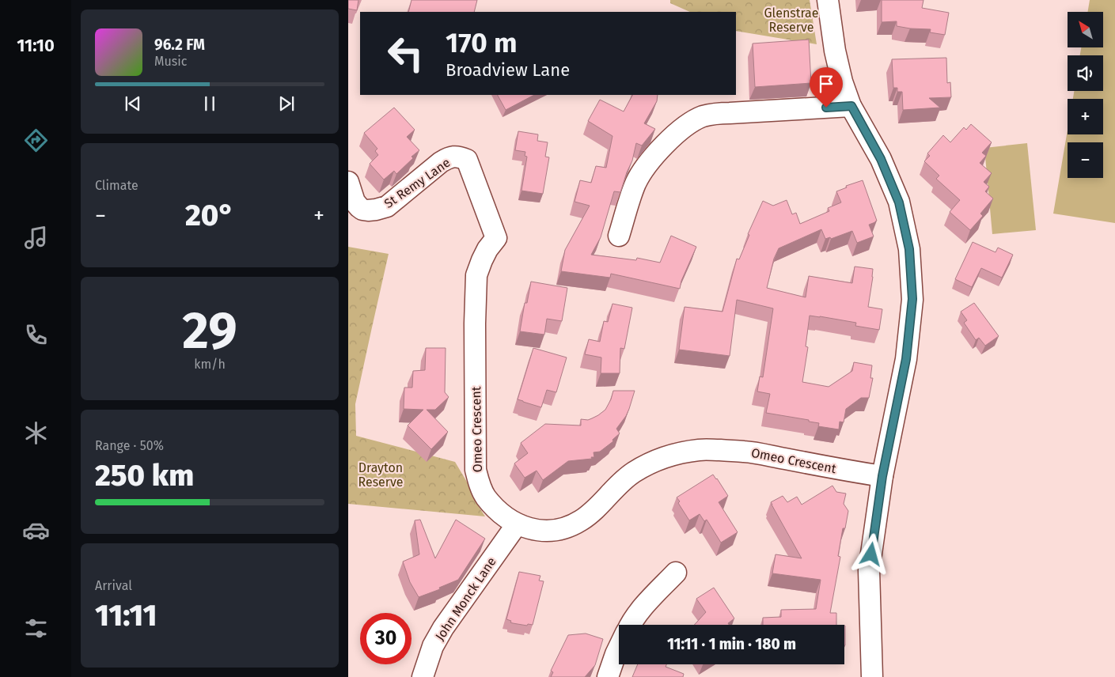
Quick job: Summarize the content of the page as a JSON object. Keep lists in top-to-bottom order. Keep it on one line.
{"streets":{"street":["St Remy Lane","Omeo Crescent","John Monck Lane"]},"crossings":[["St Remy Lane","Omeo Crescent"],["Omeo Crescent","John Monck Lane"]],"parks":["Glenstrae Reserve","Drayton Reserve"],"north":"top left","page":{"tabs":"11:10","map_buttons":["+","−"],"turn":["170 m","Broadview Lane"],"song":["96.2 FM","Music"],"tile":["Climate",["29","km/h"],["Range · 50%","250 km"],["Arrival","11:11"]],"heat":["−","20°","+"],"limit":"30","trip":"11:11 · 1 min · 180 m"}}
